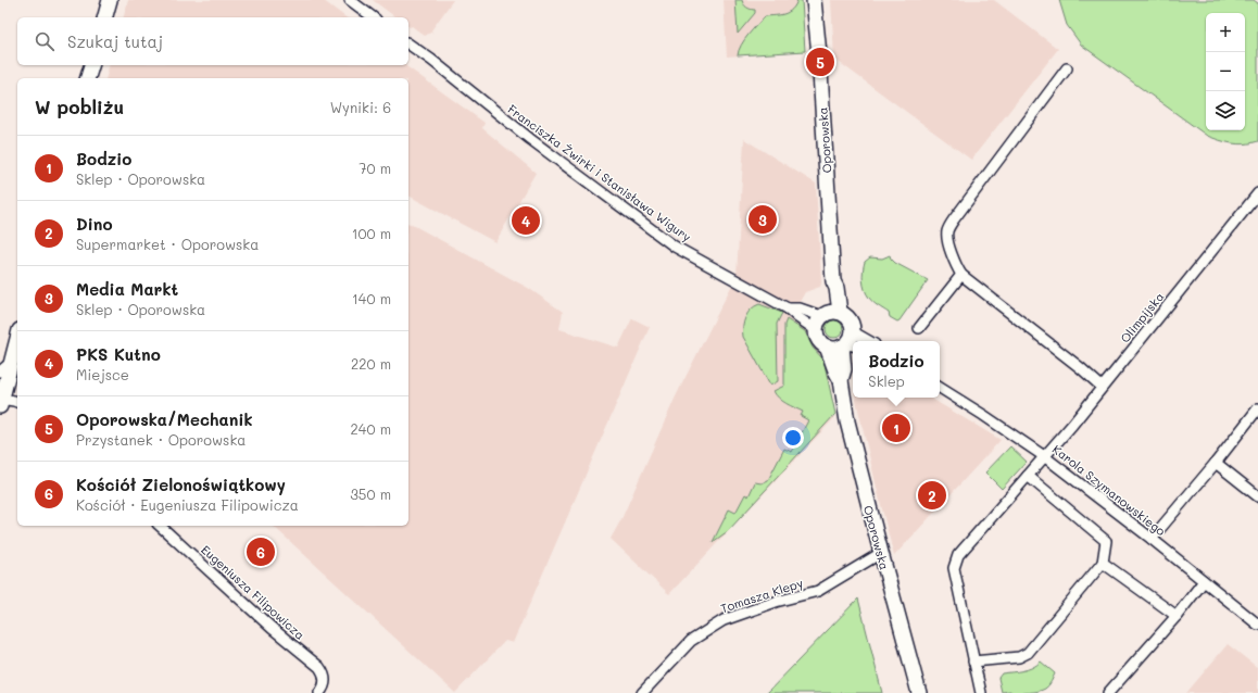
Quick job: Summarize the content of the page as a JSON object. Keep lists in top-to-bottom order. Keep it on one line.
{"streets":{"street":["Oporowska","Franciszka Żwirki i Stanisława Wigury","Olimpijska","Karola Szymanowskiego","Eugeniusza Filipowicza","Tomasza Klepy"]},"crossings":[["Oporowska","Franciszka Żwirki i Stanisława Wigury"],["Oporowska","Tomasza Klepy"],["Olimpijska","Karola Szymanowskiego"]],"page":{"map_buttons":["+","−"],"search":"Szukaj tutaj","pins":["5","3","4","1","2","6"],"heading":["W pobliżu","Wyniki: 6"],"list":[{"mark":"1","name":"Bodzio","note":"Sklep · Oporowska","value":"70 m"},{"mark":"2","name":"Dino","note":"Supermarket · Oporowska","value":"100 m"},{"mark":"3","name":"Media Markt","note":"Sklep · Oporowska","value":"140 m"},{"mark":"4","name":"PKS Kutno","note":"Miejsce","value":"220 m"},{"mark":"5","name":"Oporowska/Mechanik","note":"Przystanek · Oporowska","value":"240 m"},{"mark":"6","name":"Kościół Zielonoświątkowy","note":"Kościół · Eugeniusza Filipowicza","value":"350 m"}],"popup":["Bodzio","Sklep"]}}
